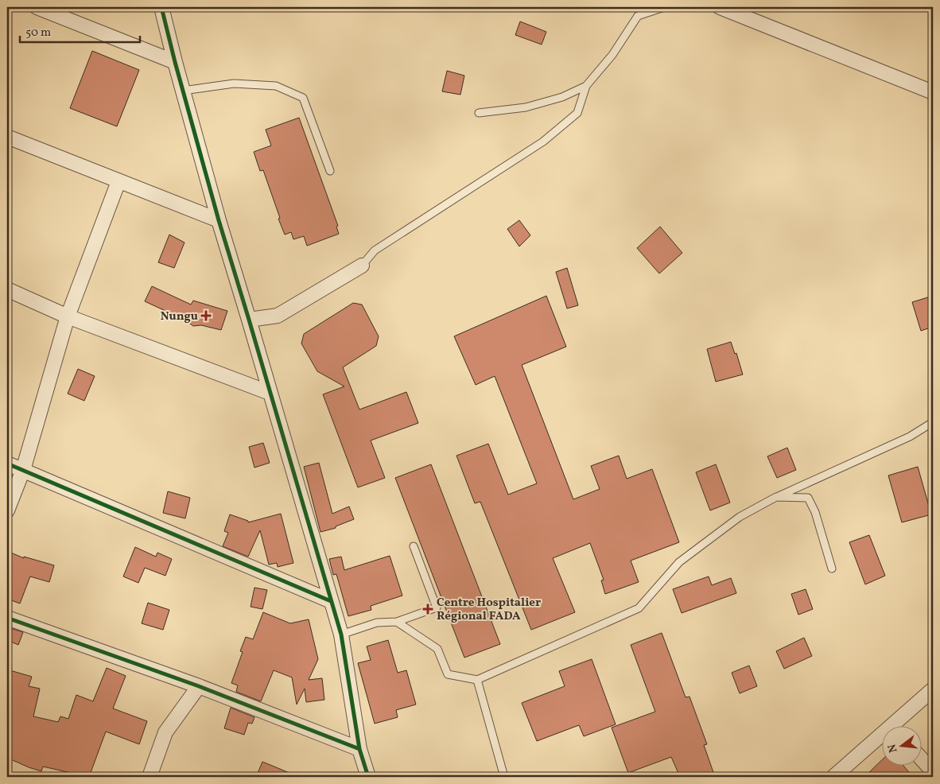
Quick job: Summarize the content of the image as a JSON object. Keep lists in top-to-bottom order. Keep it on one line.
{"places":{"health":["Nungu","Centre Hospitalier Régional FADA"]},"scale_bar":"50 m","north":"left"}
